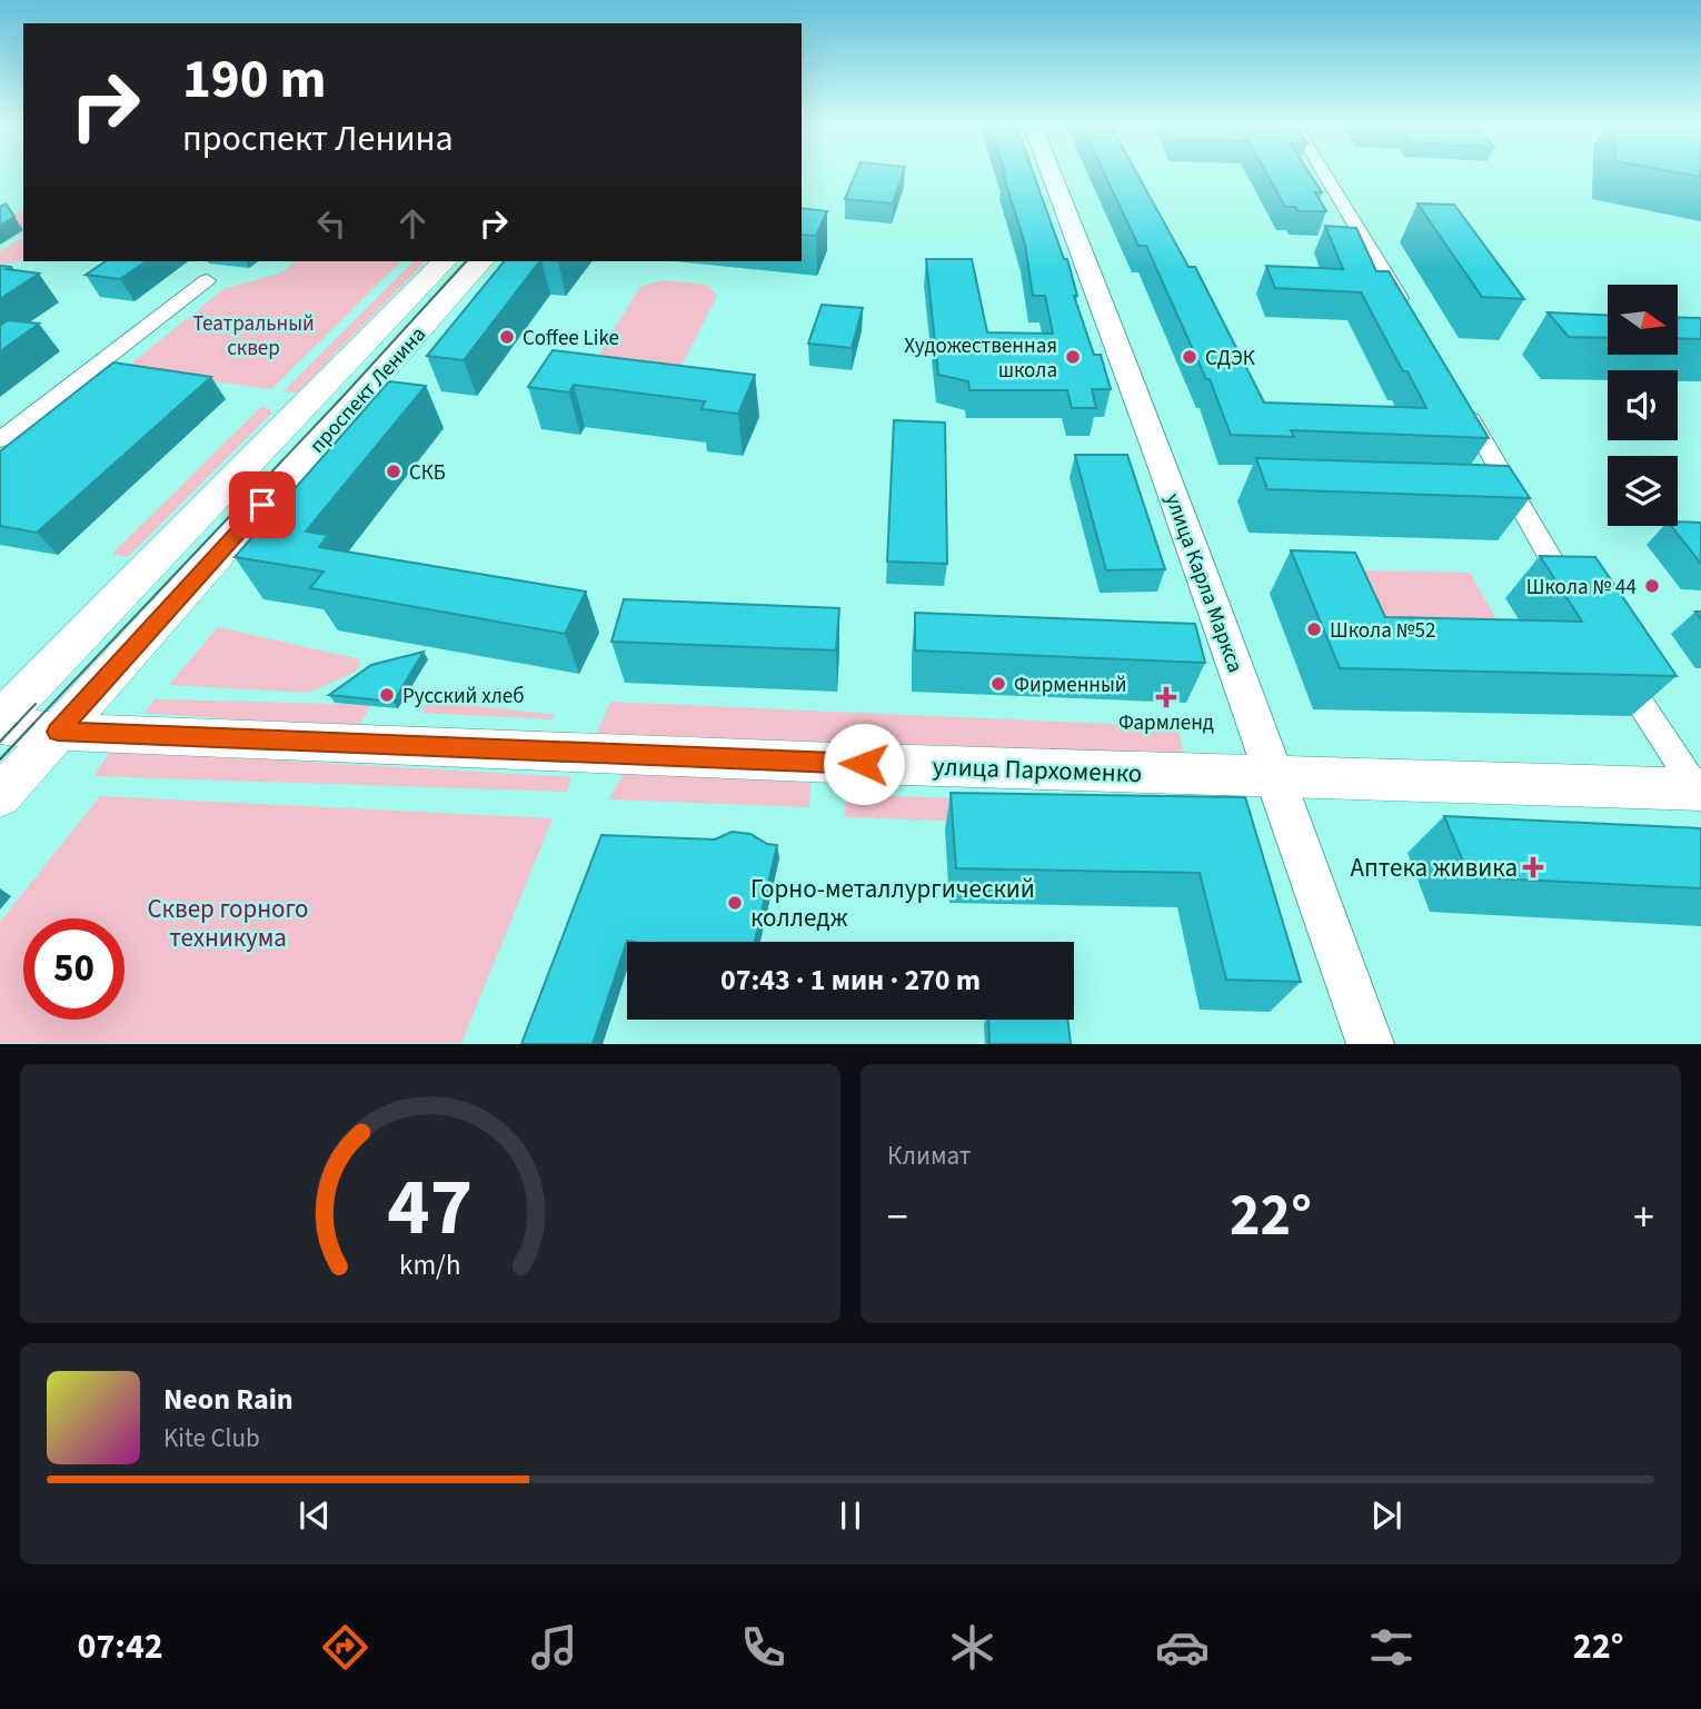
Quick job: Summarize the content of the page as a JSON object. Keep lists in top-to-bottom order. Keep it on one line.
{"streets":{"main road":["проспект Ленина","улица Пархоменко"],"street":["улица Карла Маркса"]},"crossings":[["проспект Ленина","улица Пархоменко"],["улица Карла Маркса","улица Пархоменко"]],"parks":["Театральный сквер","Сквер горного техникума"],"places":{"other":["Coffee Like","Художественная школа","СДЭК","СКБ","Школа № 44","Школа №52","Фирменный","Русский хлеб","Горно-металлургический колледж"],"health":["Фармленд","Аптека живика"]},"north":"right","page":{"turn":["190 m","проспект Ленина"],"limit":"50","trip":"07:43 · 1 мин · 270 m","tile":"Климат","heat":["−","22°","+"],"song":["Neon Rain","Kite Club"],"tabs":["07:42","22°"],"gauge":["47","km/h"]}}
